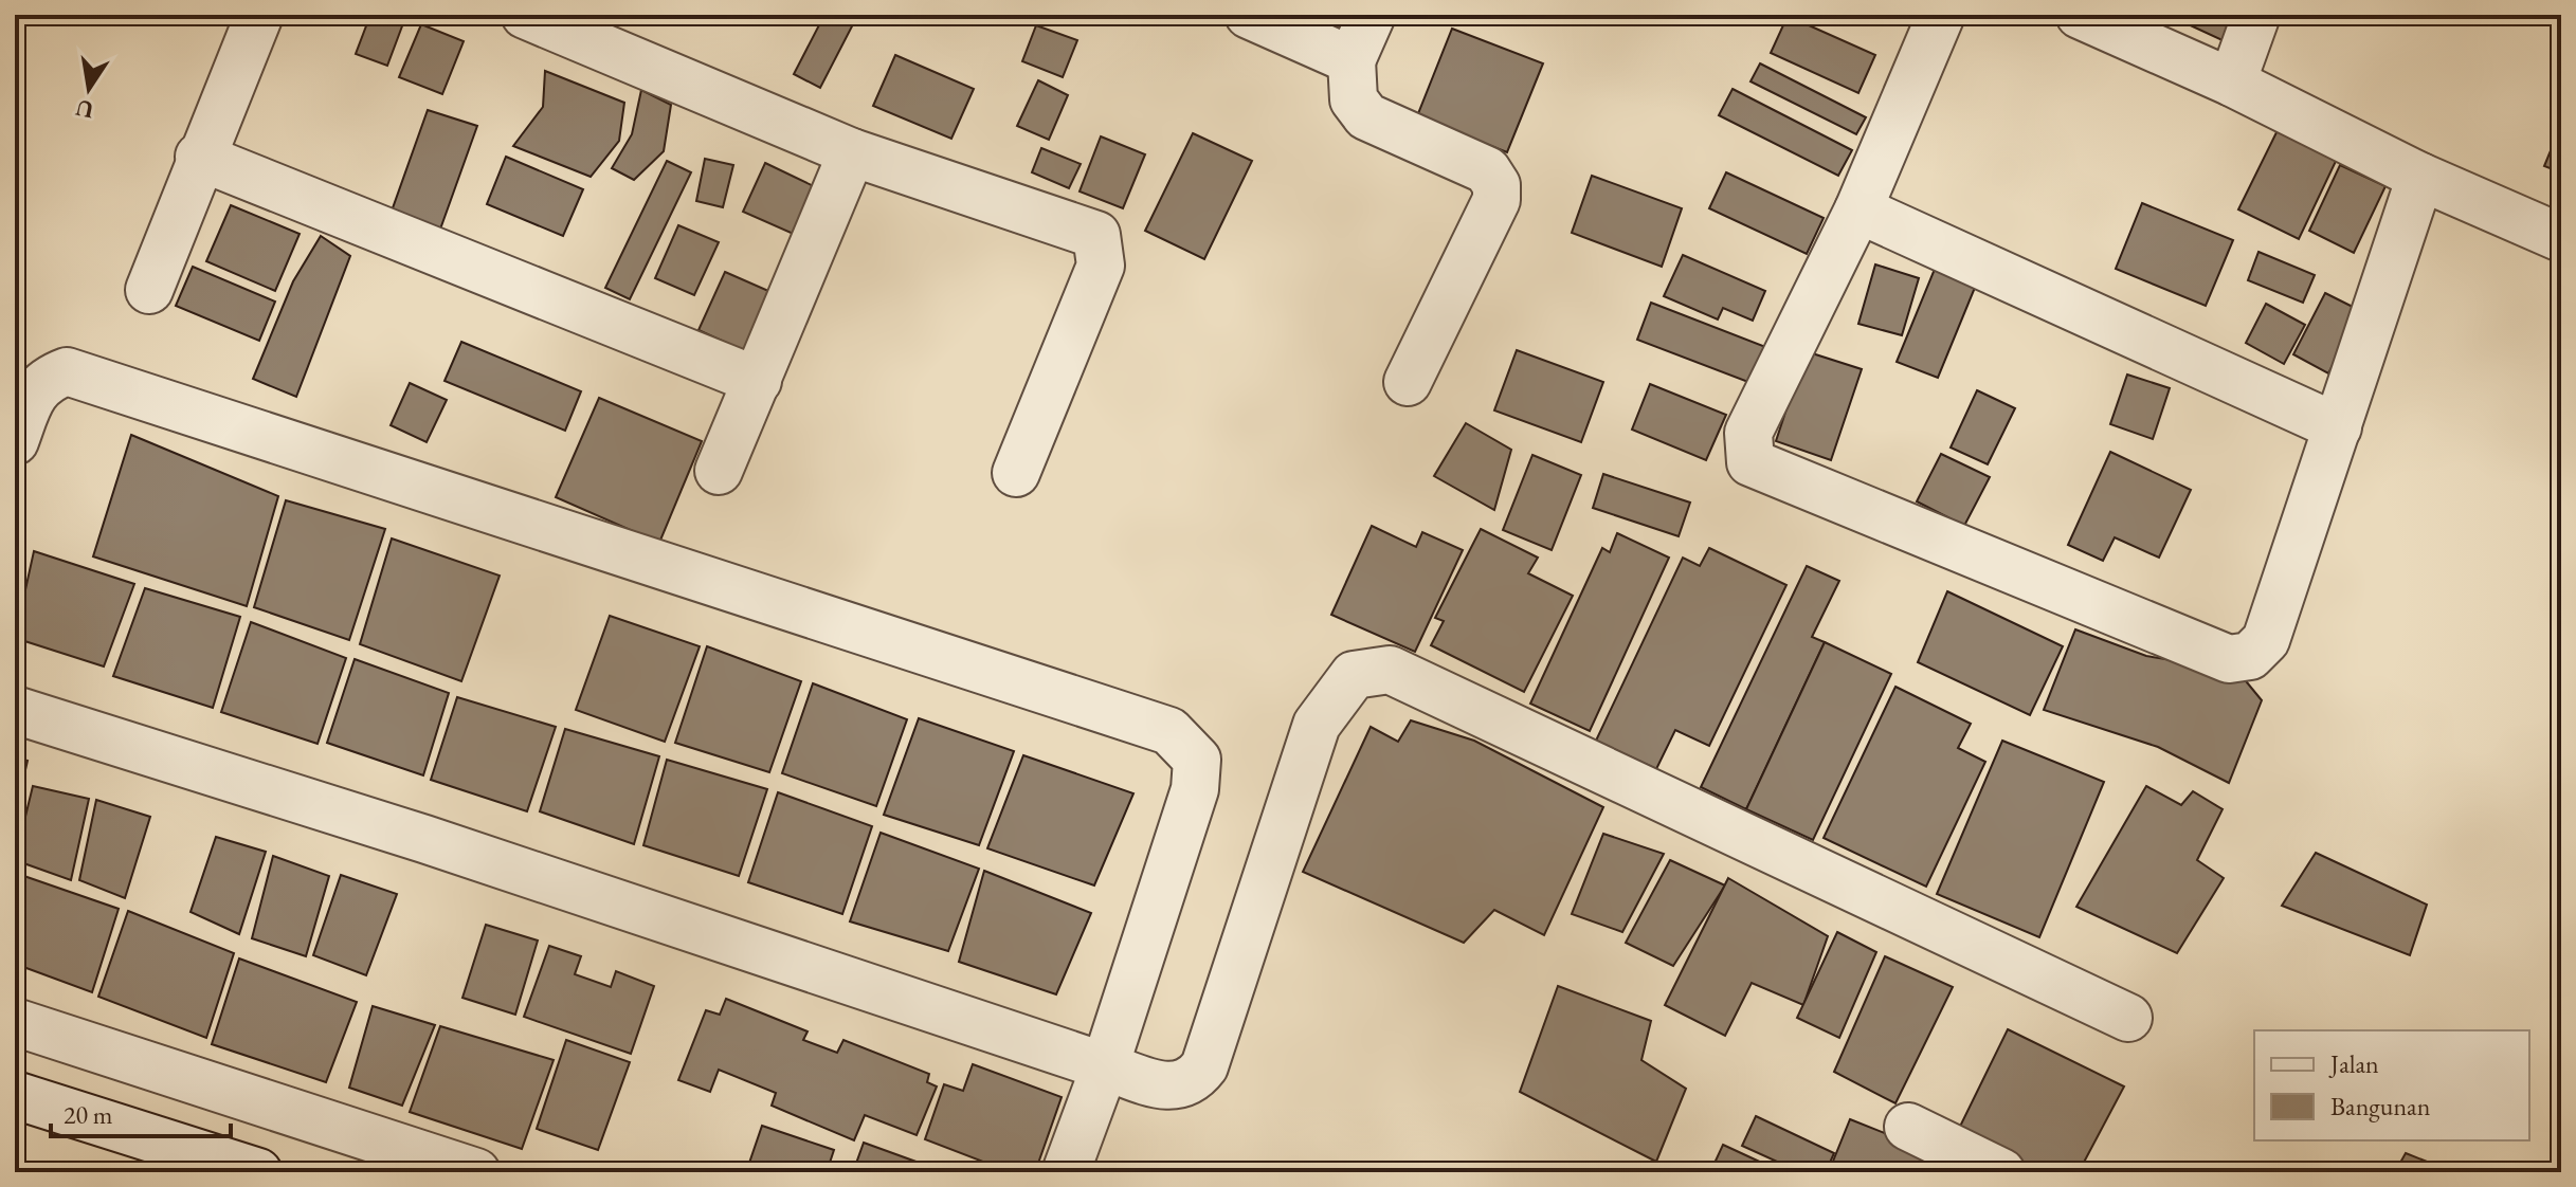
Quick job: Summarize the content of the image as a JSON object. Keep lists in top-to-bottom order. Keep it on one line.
{"legend":["Jalan","Bangunan"],"scale_bar":"20 m","north":"bottom"}
